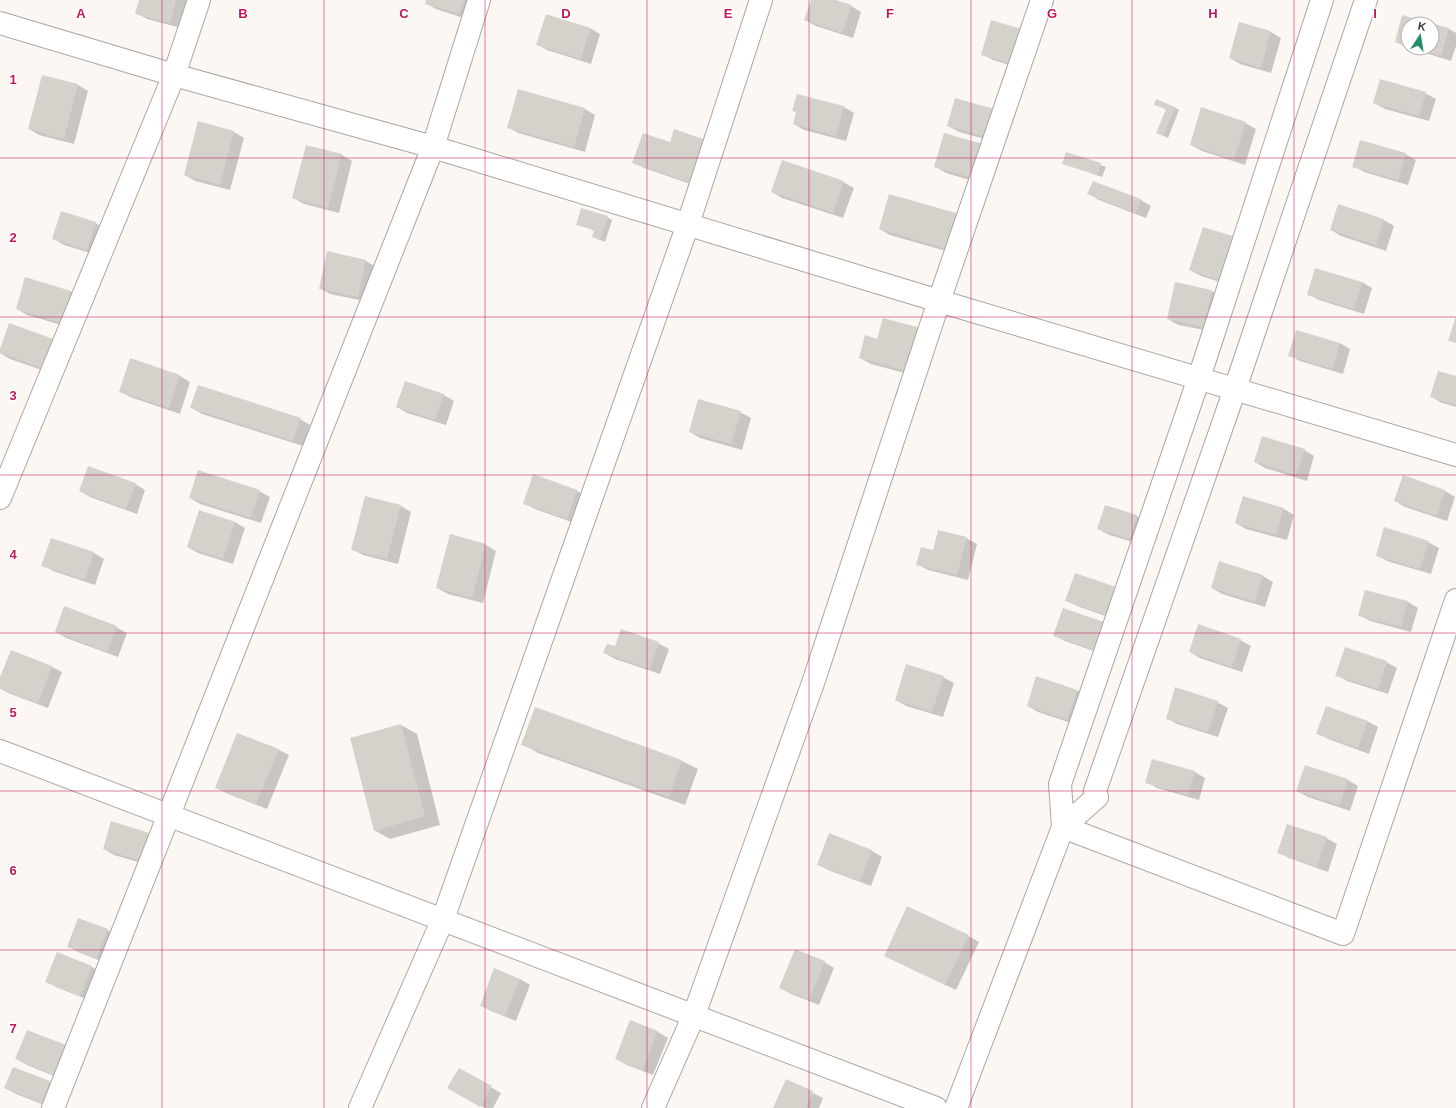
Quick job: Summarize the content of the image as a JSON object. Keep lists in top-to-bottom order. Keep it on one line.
{"north":"top","grid":{"columns":["A","B","C","D","E","F","G","H","I"],"rows":["1","2","3","4","5","6","7"]}}
